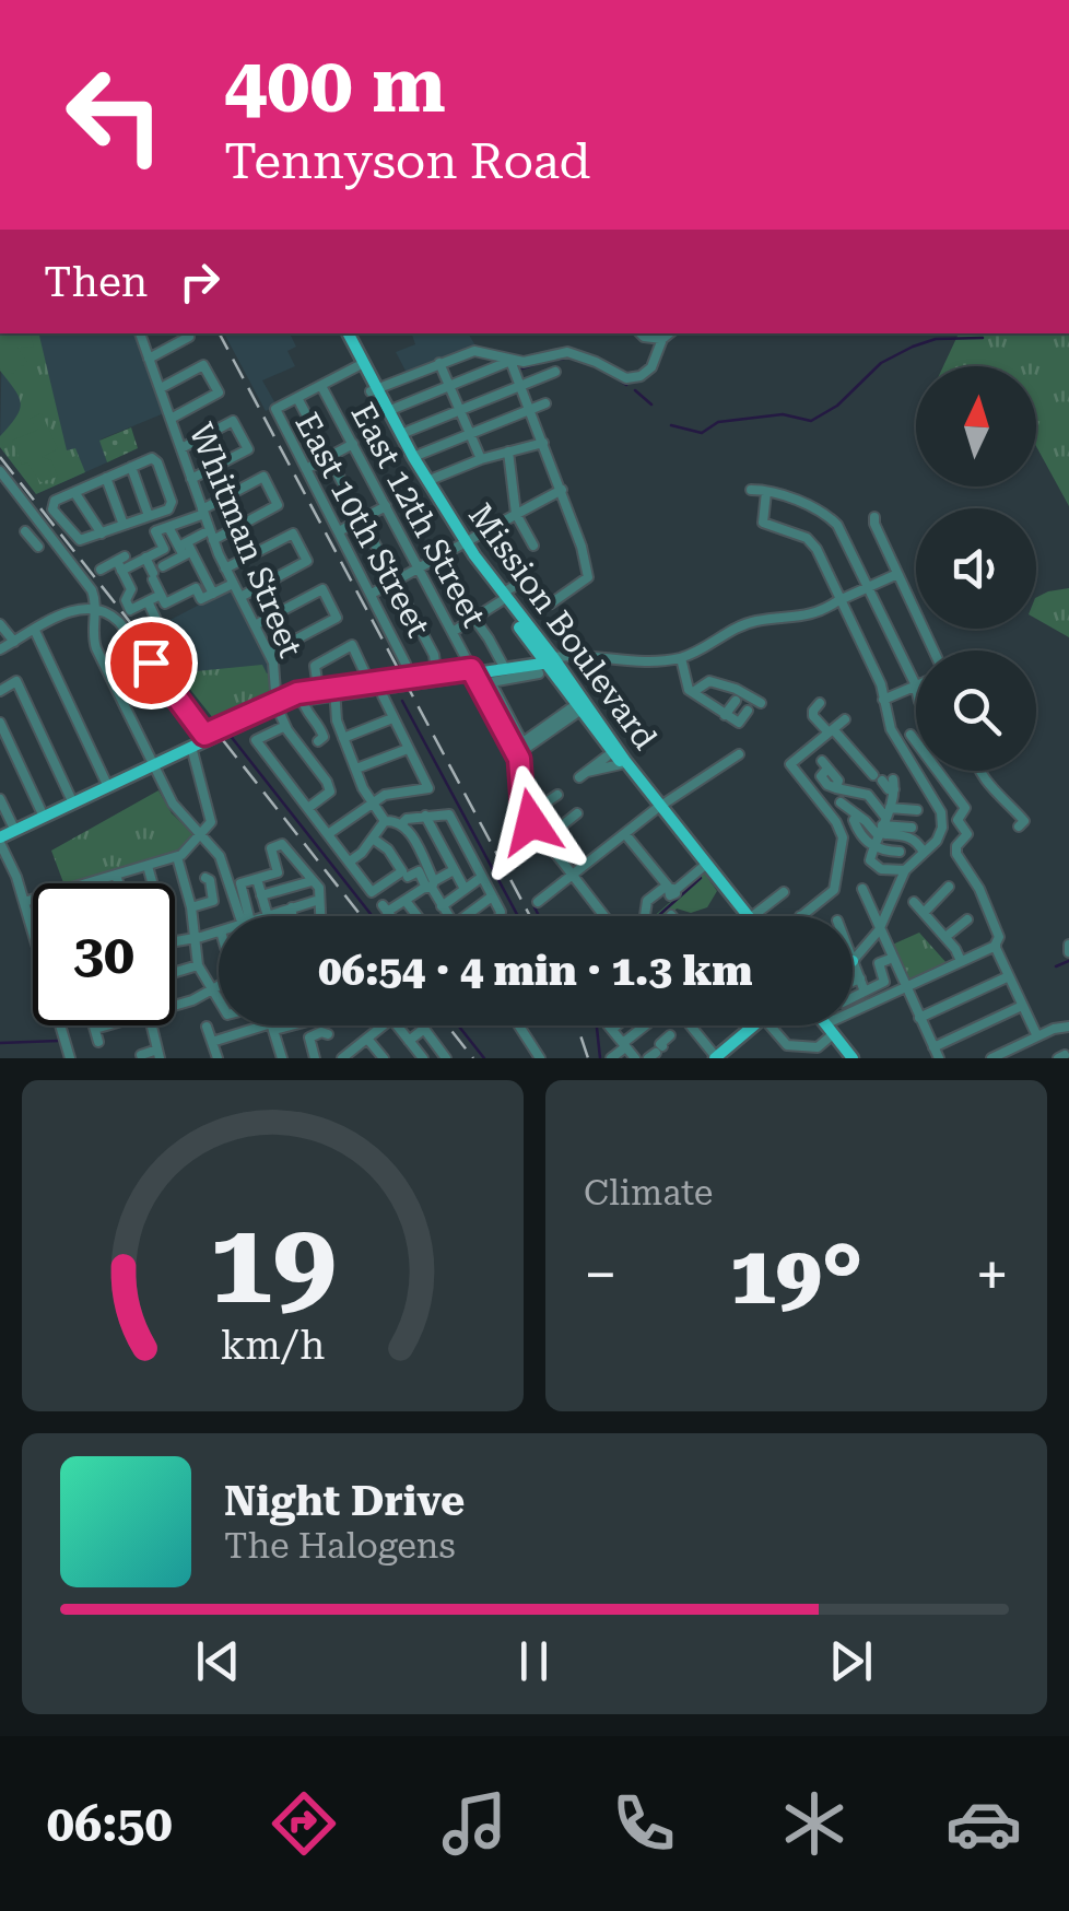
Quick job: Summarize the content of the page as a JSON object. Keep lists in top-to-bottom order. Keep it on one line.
{"streets":{"main road":["Mission Boulevard"],"street":["East 12th Street","East 10th Street","Whitman Street"]},"north":"top","page":{"turn":["400 m","Tennyson Road"],"then":"Then","limit":"30","trip":"06:54 · 4 min · 1.3 km","tile":"Climate","heat":["−","19°","+"],"song":["Night Drive","The Halogens"],"tabs":"06:50","gauge":["19","km/h"]}}
